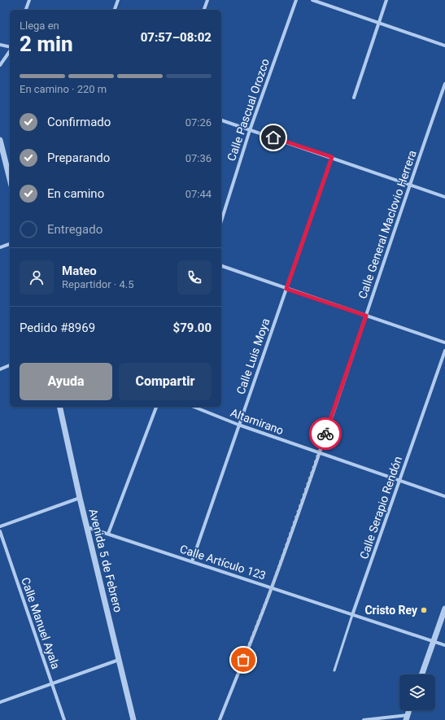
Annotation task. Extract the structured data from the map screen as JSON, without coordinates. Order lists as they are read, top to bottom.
{
  "streets": {
    "street": [
      "Calle Pascual Orozco",
      "Calle General Maclovio Herrera",
      "Calle Luis Moya",
      "Altamirano",
      "Calle Serapio Rendón",
      "Avenida 5 de Febrero",
      "Calle Artículo 123",
      "Calle Manuel Ayala"
    ]
  },
  "crossings": [
    ["Calle General Maclovio Herrera", "Altamirano"],
    ["Calle General Maclovio Herrera", "Calle Artículo 123"],
    ["Calle Luis Moya", "Altamirano"],
    ["Calle Luis Moya", "Calle Artículo 123"],
    ["Altamirano", "Calle Serapio Rendón"],
    ["Calle Serapio Rendón", "Calle Artículo 123"],
    ["Avenida 5 de Febrero", "Calle Artículo 123"]
  ],
  "places": ["Cristo Rey"],
  "page": {
    "heading": ["2 min", "Llega en", "07:57–08:02"],
    "panel": [
      "Mateo",
      "Repartidor · 4.5",
      "Pedido #8969",
      "$79.00"
    ],
    "bar": "En camino · 220 m",
    "list": [
      ["Confirmado", "07:26"],
      ["Preparando", "07:36"],
      ["En camino", "07:44"],
      "Entregado"
    ],
    "buttons": ["Ayuda", "Compartir"]
  }
}
